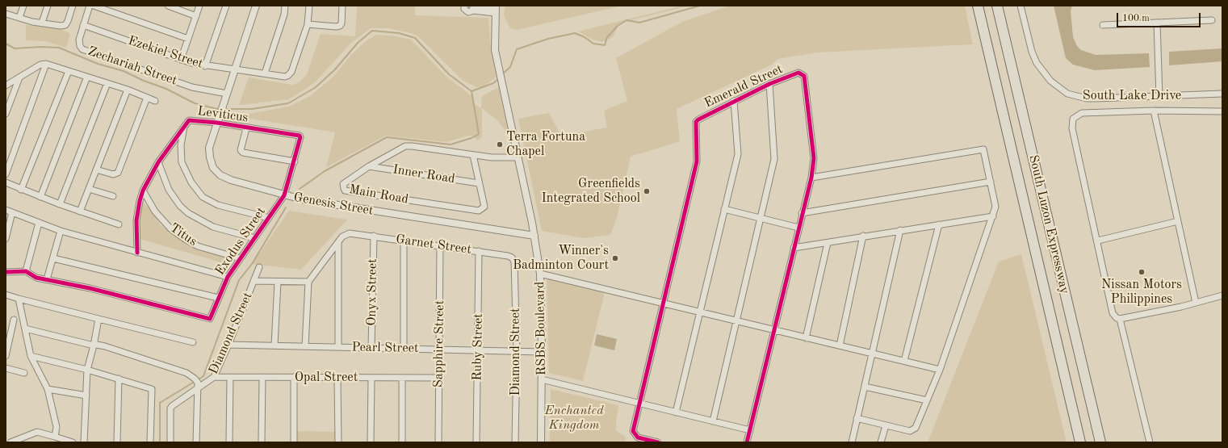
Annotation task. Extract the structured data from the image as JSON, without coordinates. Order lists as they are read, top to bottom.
{
  "streets": {
    "highway": ["South Luzon Expressway"],
    "street": [
      "Ezekiel Street",
      "Zechariah Street",
      "Emerald Street",
      "South Lake Drive",
      "Leviticus",
      "Inner Road",
      "Main Road",
      "Genesis Street",
      "Titus",
      "Exodus Street",
      "Garnet Street",
      "Onyx Street",
      "RSBS Boulevard",
      "Diamond Street",
      "Sapphire Street",
      "Ruby Street",
      "Pearl Street",
      "Opal Street"
    ]
  },
  "crossings": [
    ["Ezekiel Street", "Zechariah Street"],
    ["Ezekiel Street", "Genesis Street"],
    ["Zechariah Street", "Genesis Street"],
    ["Leviticus", "Genesis Street"],
    ["Leviticus", "Titus"],
    ["Leviticus", "Exodus Street"],
    ["Inner Road", "Main Road"],
    ["Main Road", "RSBS Boulevard"],
    ["Genesis Street", "Exodus Street"],
    ["Genesis Street", "RSBS Boulevard"],
    ["Titus", "Exodus Street"],
    ["Garnet Street", "Onyx Street"],
    ["Garnet Street", "Diamond Street"],
    ["Garnet Street", "Sapphire Street"],
    ["Garnet Street", "Ruby Street"],
    ["Onyx Street", "Pearl Street"],
    ["RSBS Boulevard", "Pearl Street"],
    ["Diamond Street", "Pearl Street"],
    ["Diamond Street", "Opal Street"],
    ["Sapphire Street", "Pearl Street"],
    ["Sapphire Street", "Opal Street"],
    ["Ruby Street", "Pearl Street"]
  ],
  "parks": ["Enchanted Kingdom"],
  "places": [
    "Terra Fortuna Chapel",
    "Greenfields Integrated School",
    "Winner's Badminton Court",
    "Nissan Motors Philippines"
  ],
  "scale_bar": "100 m"
}
